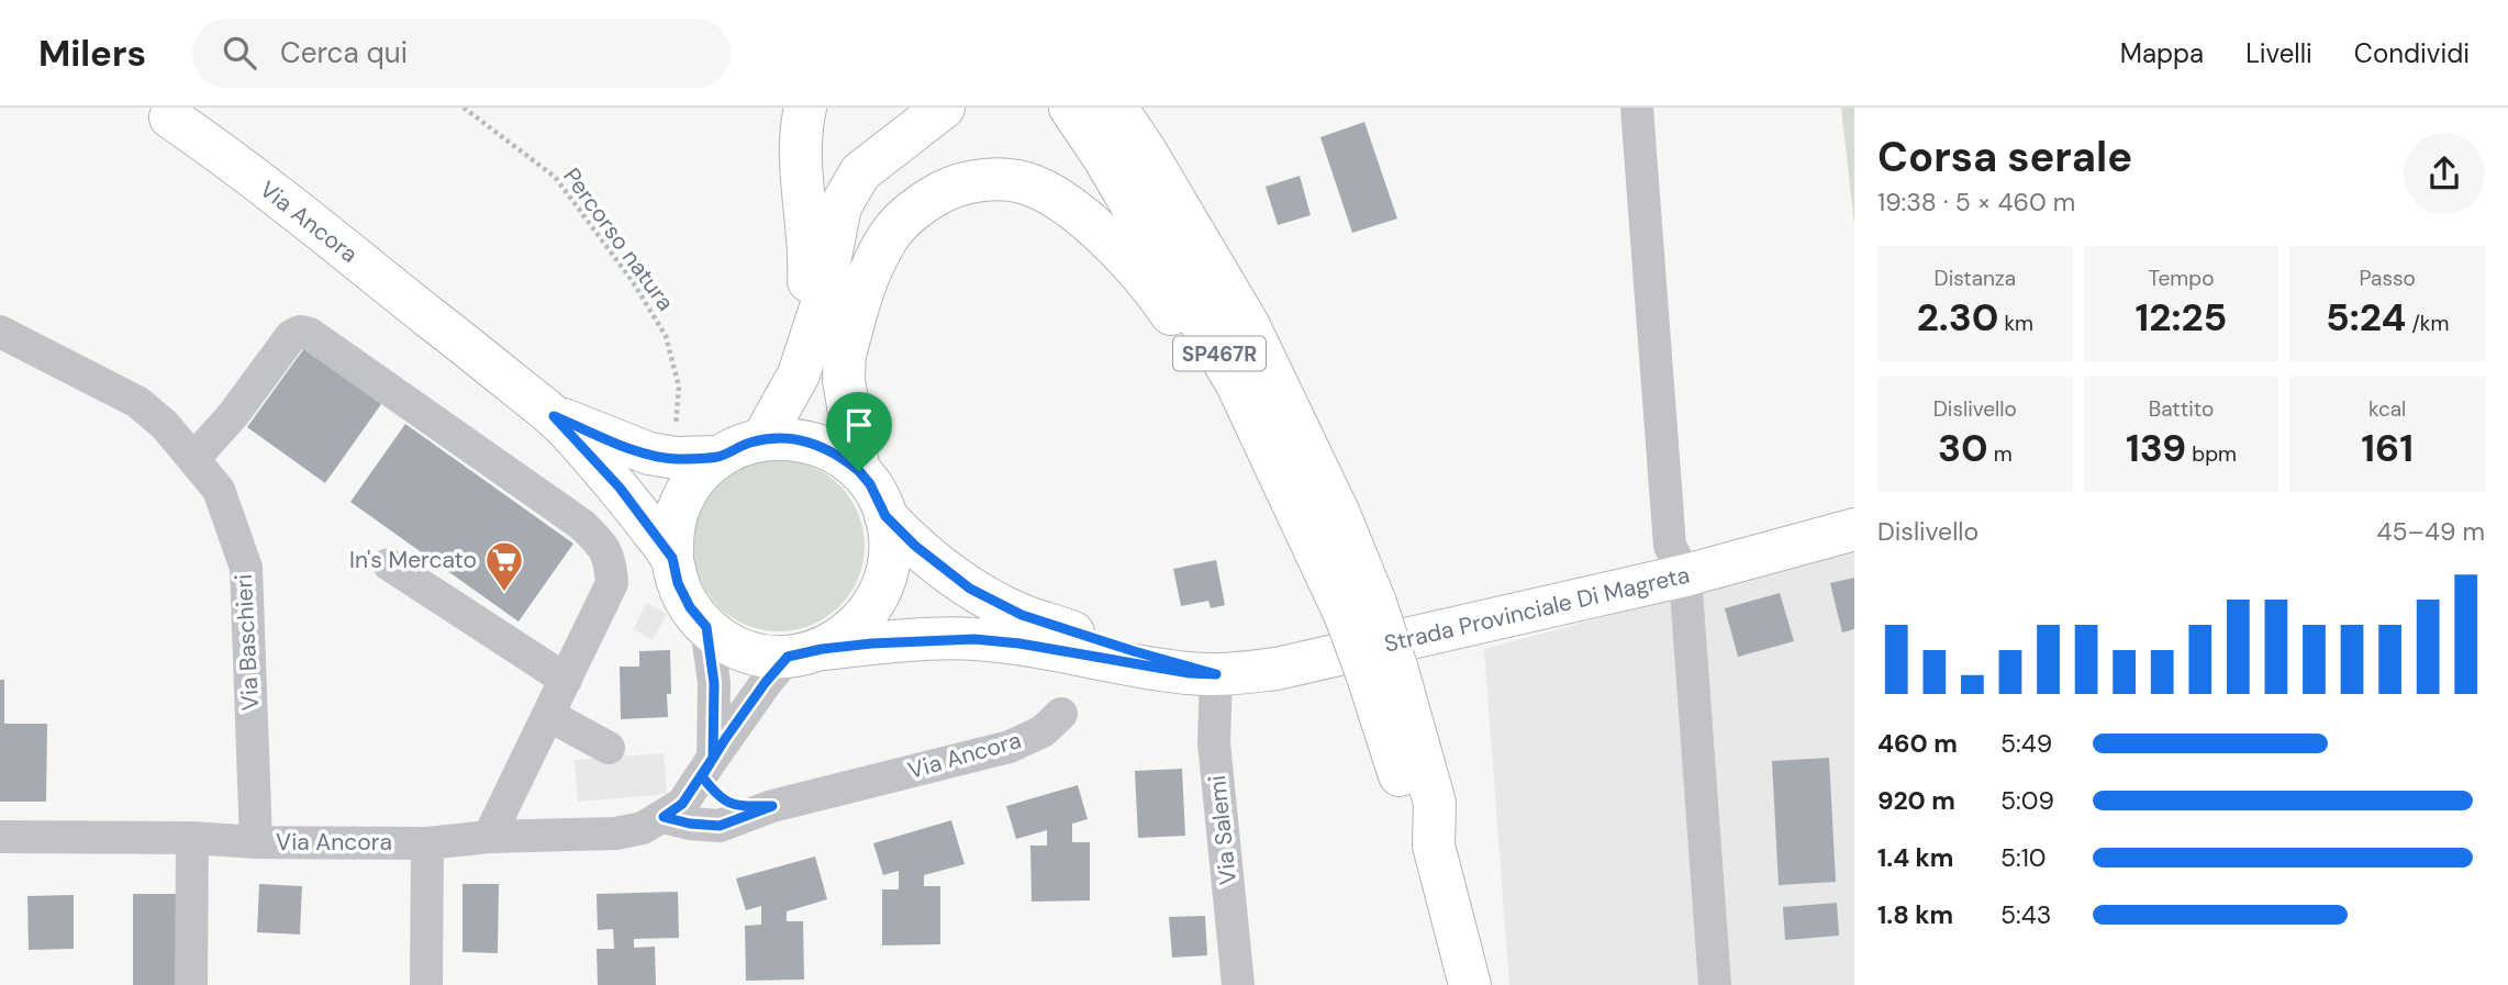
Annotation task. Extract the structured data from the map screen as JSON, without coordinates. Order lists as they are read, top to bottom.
{
  "streets": {
    "main road": ["Via Ancora", "SP467R", "Strada Provinciale Di Magreta"],
    "street": ["Via Baschieri", "Via Salemi"],
    "path": ["Percorso natura"]
  },
  "crossings": [
    ["Via Ancora", "Via Baschieri"],
    ["Strada Provinciale Di Magreta", "Via Salemi"]
  ],
  "places": {
    "supermarket": ["In's Mercato"]
  },
  "page": {
    "header": "Milers",
    "search": "Cerca qui",
    "nav": ["Mappa", "Livelli", "Condividi"],
    "heading": ["Corsa serale", "19:38 · 5 × 460 m"],
    "stats": [
      ["Distanza", "2.30 km"],
      ["Tempo", "12:25"],
      ["Passo", "5:24 /km"],
      ["Dislivello", "30 m"],
      ["Battito", "139 bpm"],
      ["kcal", "161"]
    ],
    "chart": ["Dislivello", "45–49 m"],
    "list": [
      {
        "name": "460 m",
        "note": "5:49"
      },
      {
        "name": "920 m",
        "note": "5:09"
      },
      {
        "name": "1.4 km",
        "note": "5:10"
      },
      {
        "name": "1.8 km",
        "note": "5:43"
      }
    ]
  }
}
